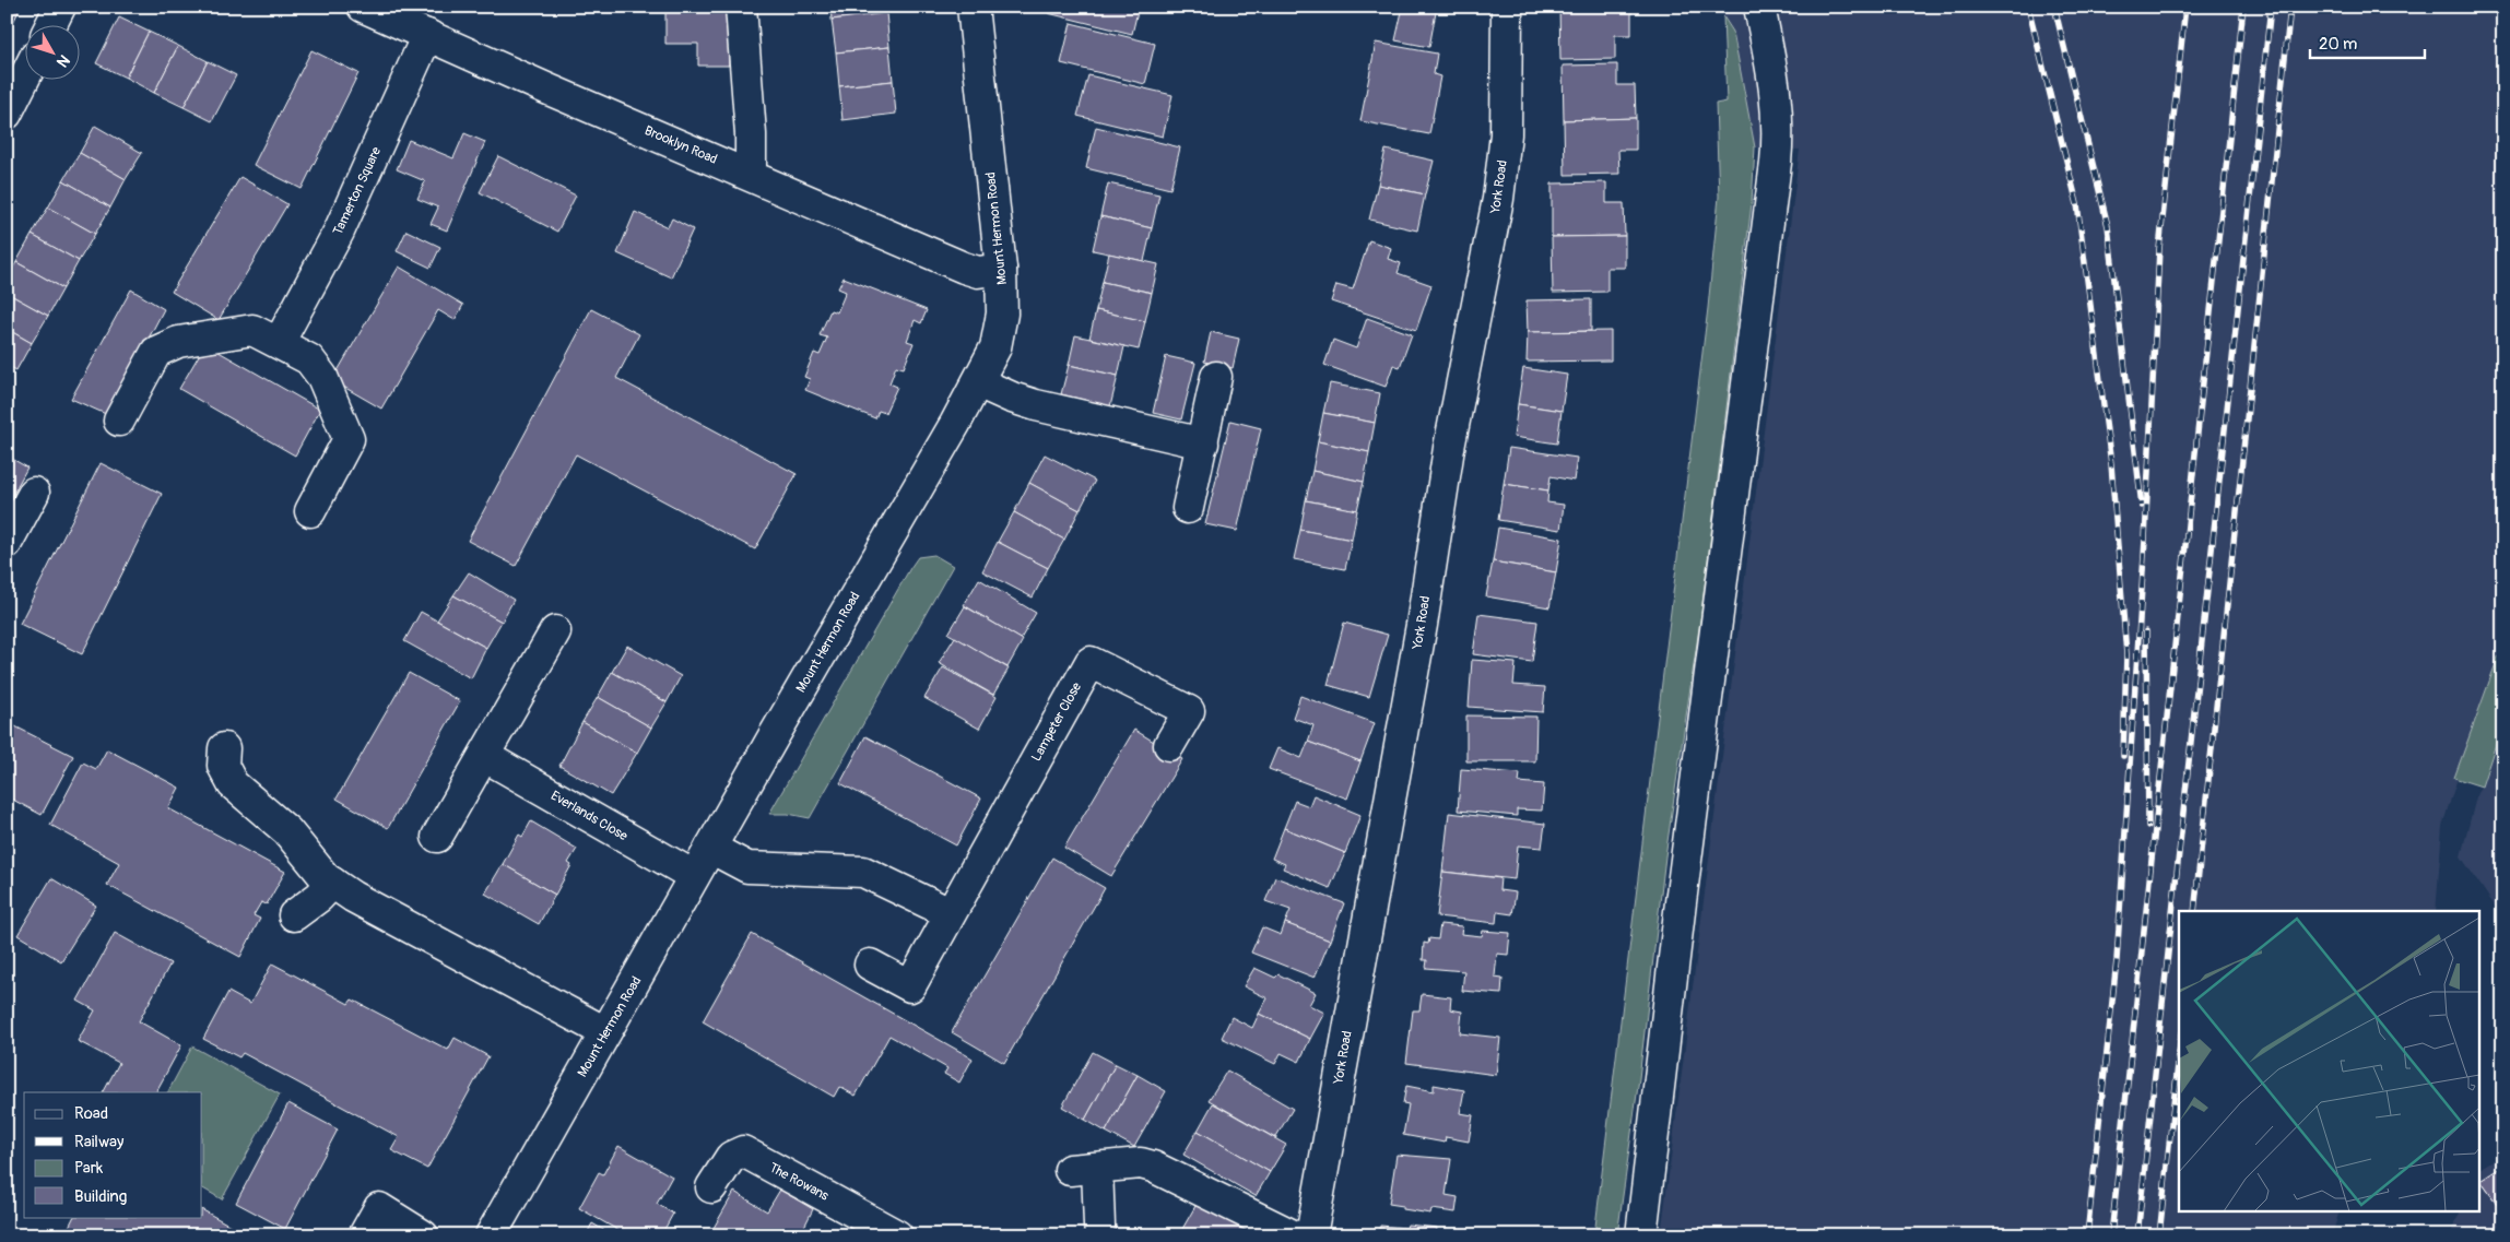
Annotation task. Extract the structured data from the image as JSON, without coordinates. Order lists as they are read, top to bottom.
{
  "streets": {
    "street": [
      "Brooklyn Road",
      "York Road",
      "Tamerton Square",
      "Mount Hermon Road",
      "Lampeter Close",
      "Everlands Close",
      "The Rowans"
    ]
  },
  "crossings": [
    ["Brooklyn Road", "Tamerton Square"],
    ["Brooklyn Road", "Mount Hermon Road"],
    ["Mount Hermon Road", "Everlands Close"]
  ],
  "legend": [
    "Road",
    "Railway",
    "Park",
    "Building"
  ],
  "scale_bar": "20 m",
  "north": "bottom right"
}
